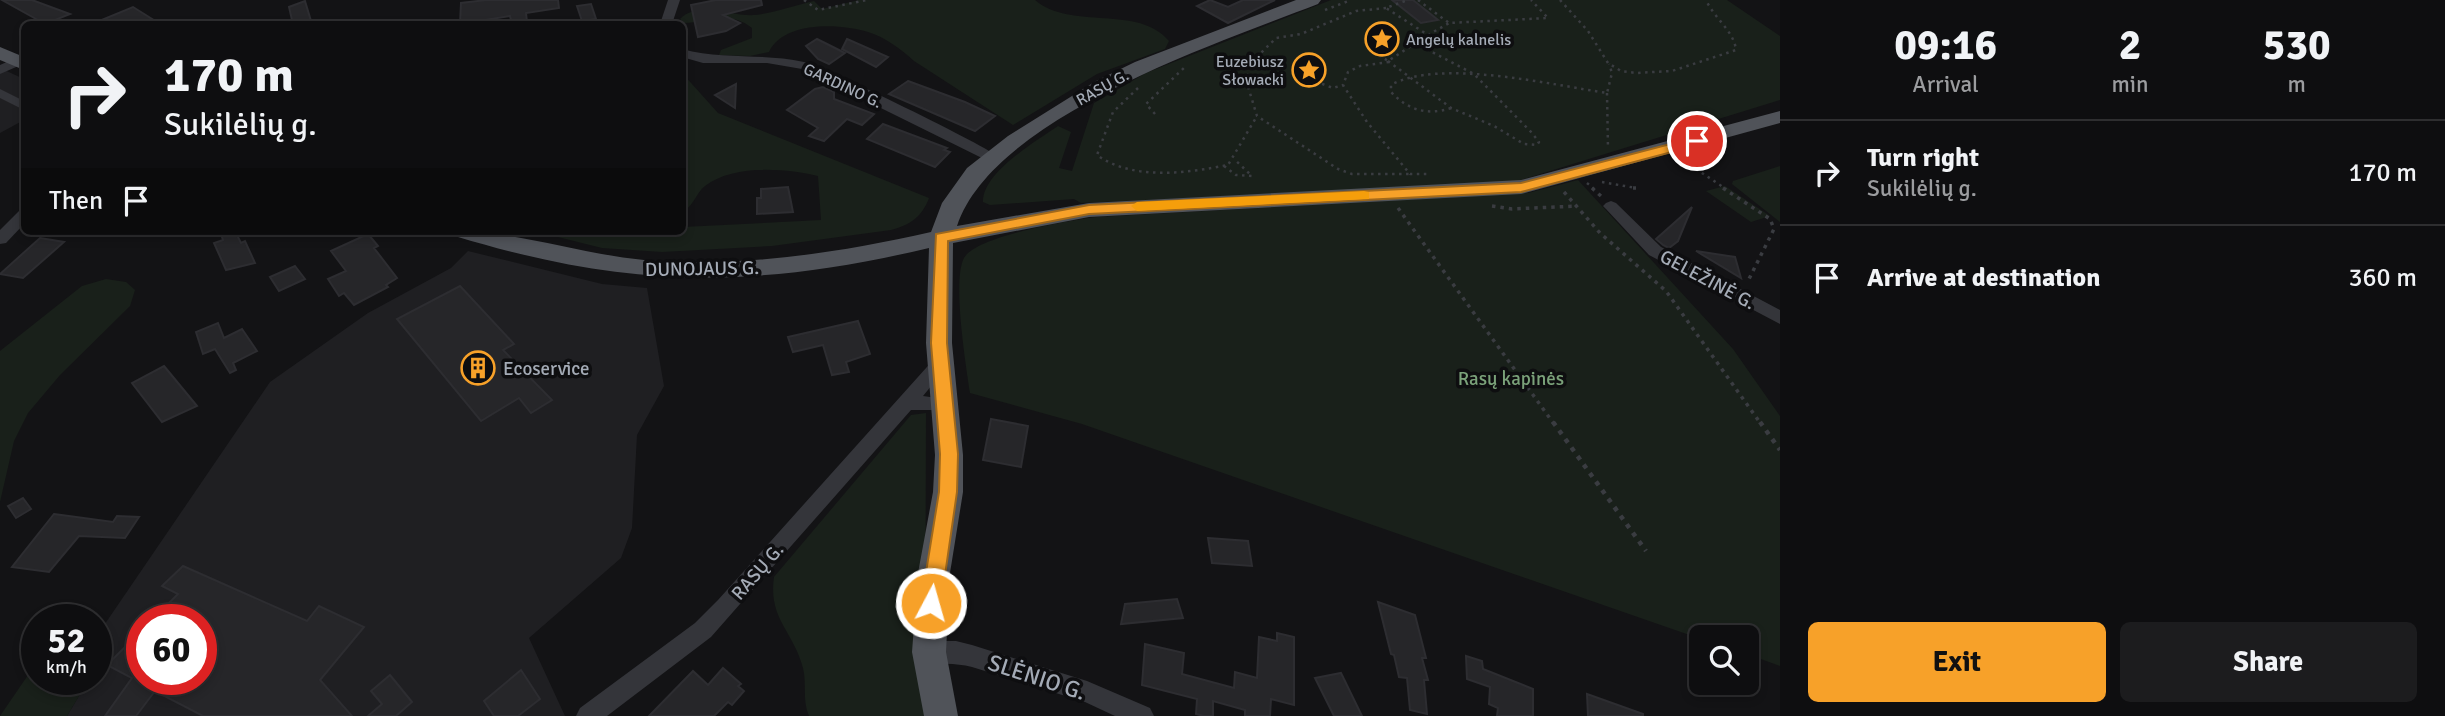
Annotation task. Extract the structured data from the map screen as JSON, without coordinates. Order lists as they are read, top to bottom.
{
  "streets": {
    "main road": ["RASŲ G.", "DUNOJAUS G."],
    "street": ["GARDINO G.", "GELEŽINĖ G.", "SLĖNIO G."]
  },
  "crossings": [
    ["GARDINO G.", "RASŲ G."],
    ["RASŲ G.", "DUNOJAUS G."],
    ["RASŲ G.", "SLĖNIO G."]
  ],
  "parks": ["Rasų kapinės"],
  "places": {
    "place": ["Angelų kalnelis", "Euzebiusz Słowacki"],
    "building": ["Ecoservice"]
  },
  "page": {
    "eta": [
      "09:16",
      "Arrival",
      "2",
      "min",
      "530",
      "m"
    ],
    "turn": ["170 m", "Sukilėlių g."],
    "list": [
      {
        "name": "Turn right",
        "note": "Sukilėlių g.",
        "value": "170 m"
      },
      {
        "name": "Arrive at destination",
        "value": "360 m"
      }
    ],
    "then": "Then",
    "speed": "52 km/h",
    "limit": "60",
    "buttons": ["Exit", "Share"]
  }
}
